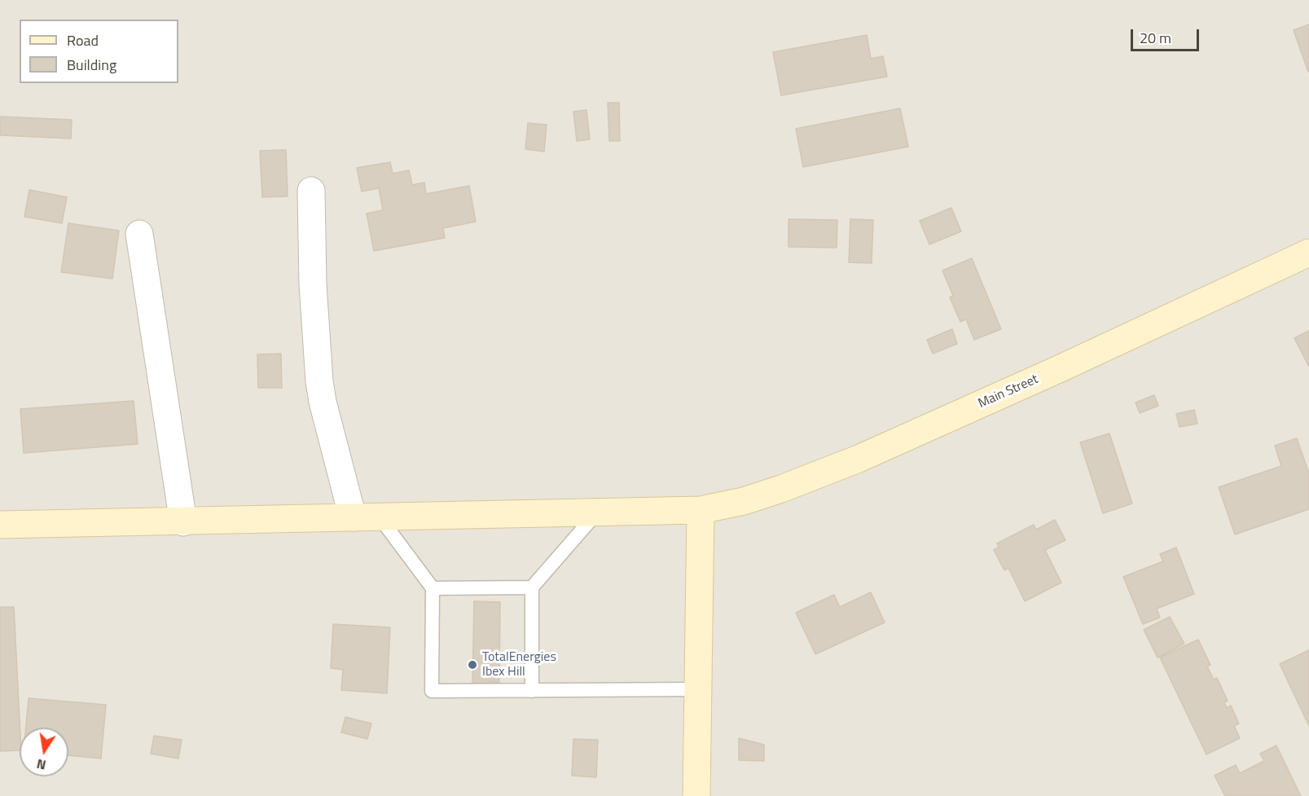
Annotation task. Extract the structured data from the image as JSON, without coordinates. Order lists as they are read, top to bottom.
{
  "streets": {
    "main road": ["Main Street"]
  },
  "places": ["TotalEnergies Ibex Hill"],
  "legend": ["Road", "Building"],
  "scale_bar": "20 m",
  "north": "bottom"
}
